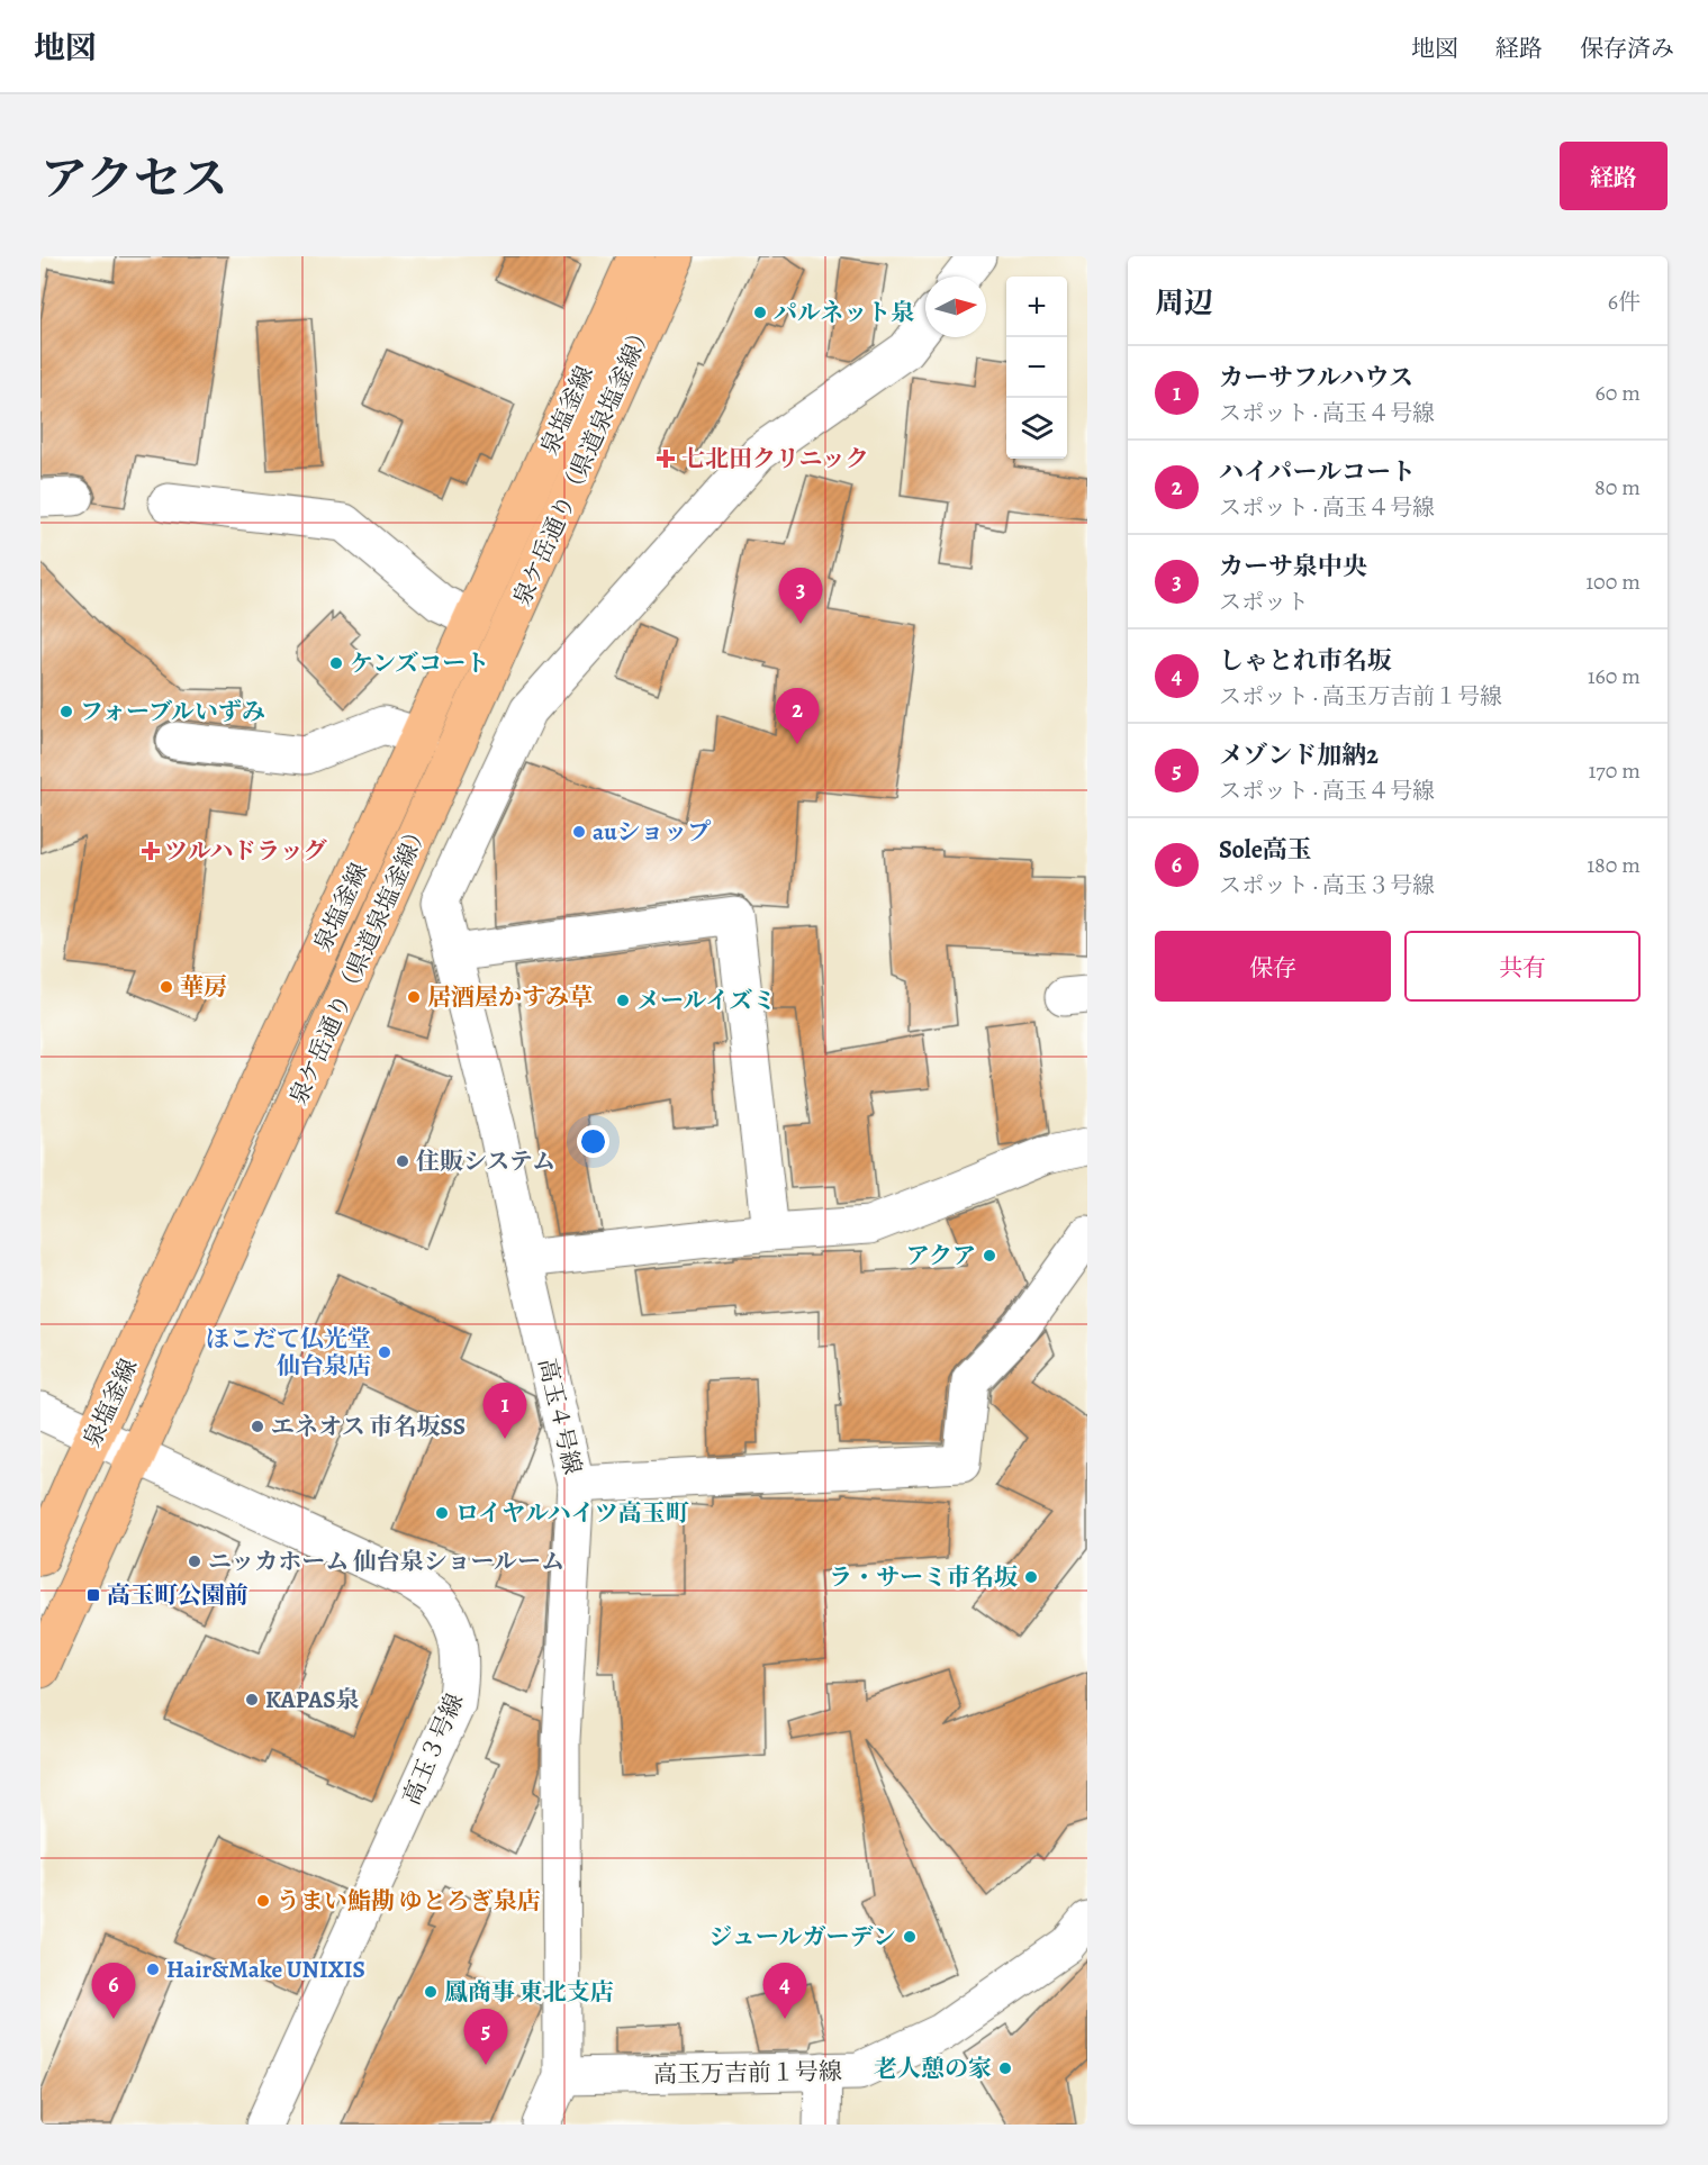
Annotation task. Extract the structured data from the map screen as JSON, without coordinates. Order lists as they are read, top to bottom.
{
  "streets": {
    "main road": ["泉塩釜線", "泉ケ岳通り（県道泉塩釜線）"],
    "street": ["高玉４号線", "高玉３号線", "高玉万吉前１号線"]
  },
  "crossings": [
    ["泉塩釜線", "高玉３号線"],
    ["泉ケ岳通り（県道泉塩釜線）", "高玉３号線"],
    ["高玉４号線", "高玉万吉前１号線"]
  ],
  "places": {
    "other": [
      "パルネット泉",
      "ケンズコート",
      "フォーブルいずみ",
      "auショップ",
      "華房",
      "居酒屋かすみ草",
      "メールイズミ",
      "住販システム",
      "アクア",
      "ほこだて仏光堂 仙台泉店",
      "エネオス 市名坂SS",
      "ロイヤルハイツ高玉町",
      "ニッカホーム 仙台泉ショールーム",
      "ラ・サーミ市名坂",
      "KAPAS泉",
      "うまい鮨勘 ゆとろぎ泉店",
      "ジュールガーデン",
      "Hair&Make UNIXIS",
      "鳳商事 東北支店",
      "老人憩の家"
    ],
    "health": ["七北田クリニック", "ツルハドラッグ"],
    "transit": ["高玉町公園前"]
  },
  "north": "right",
  "page": {
    "header": "地図",
    "nav": ["地図", "経路", "保存済み"],
    "title": "アクセス",
    "buttons": [
      "経路",
      ["保存", "共有"]
    ],
    "heading": ["周辺", "6件"],
    "map_buttons": ["+", "−"],
    "list": [
      {
        "mark": "1",
        "name": "カーサフルハウス",
        "note": "スポット · 高玉４号線",
        "value": "60 m"
      },
      {
        "mark": "2",
        "name": "ハイパールコート",
        "note": "スポット · 高玉４号線",
        "value": "80 m"
      },
      {
        "mark": "3",
        "name": "カーサ泉中央",
        "note": "スポット",
        "value": "100 m"
      },
      {
        "mark": "4",
        "name": "しゃとれ市名坂",
        "note": "スポット · 高玉万吉前１号線",
        "value": "160 m"
      },
      {
        "mark": "5",
        "name": "メゾンド加納2",
        "note": "スポット · 高玉４号線",
        "value": "170 m"
      },
      {
        "mark": "6",
        "name": "Sole高玉",
        "note": "スポット · 高玉３号線",
        "value": "180 m"
      }
    ],
    "pins": [
      "3",
      "2",
      "1",
      "4",
      "6",
      "5"
    ]
  }
}
